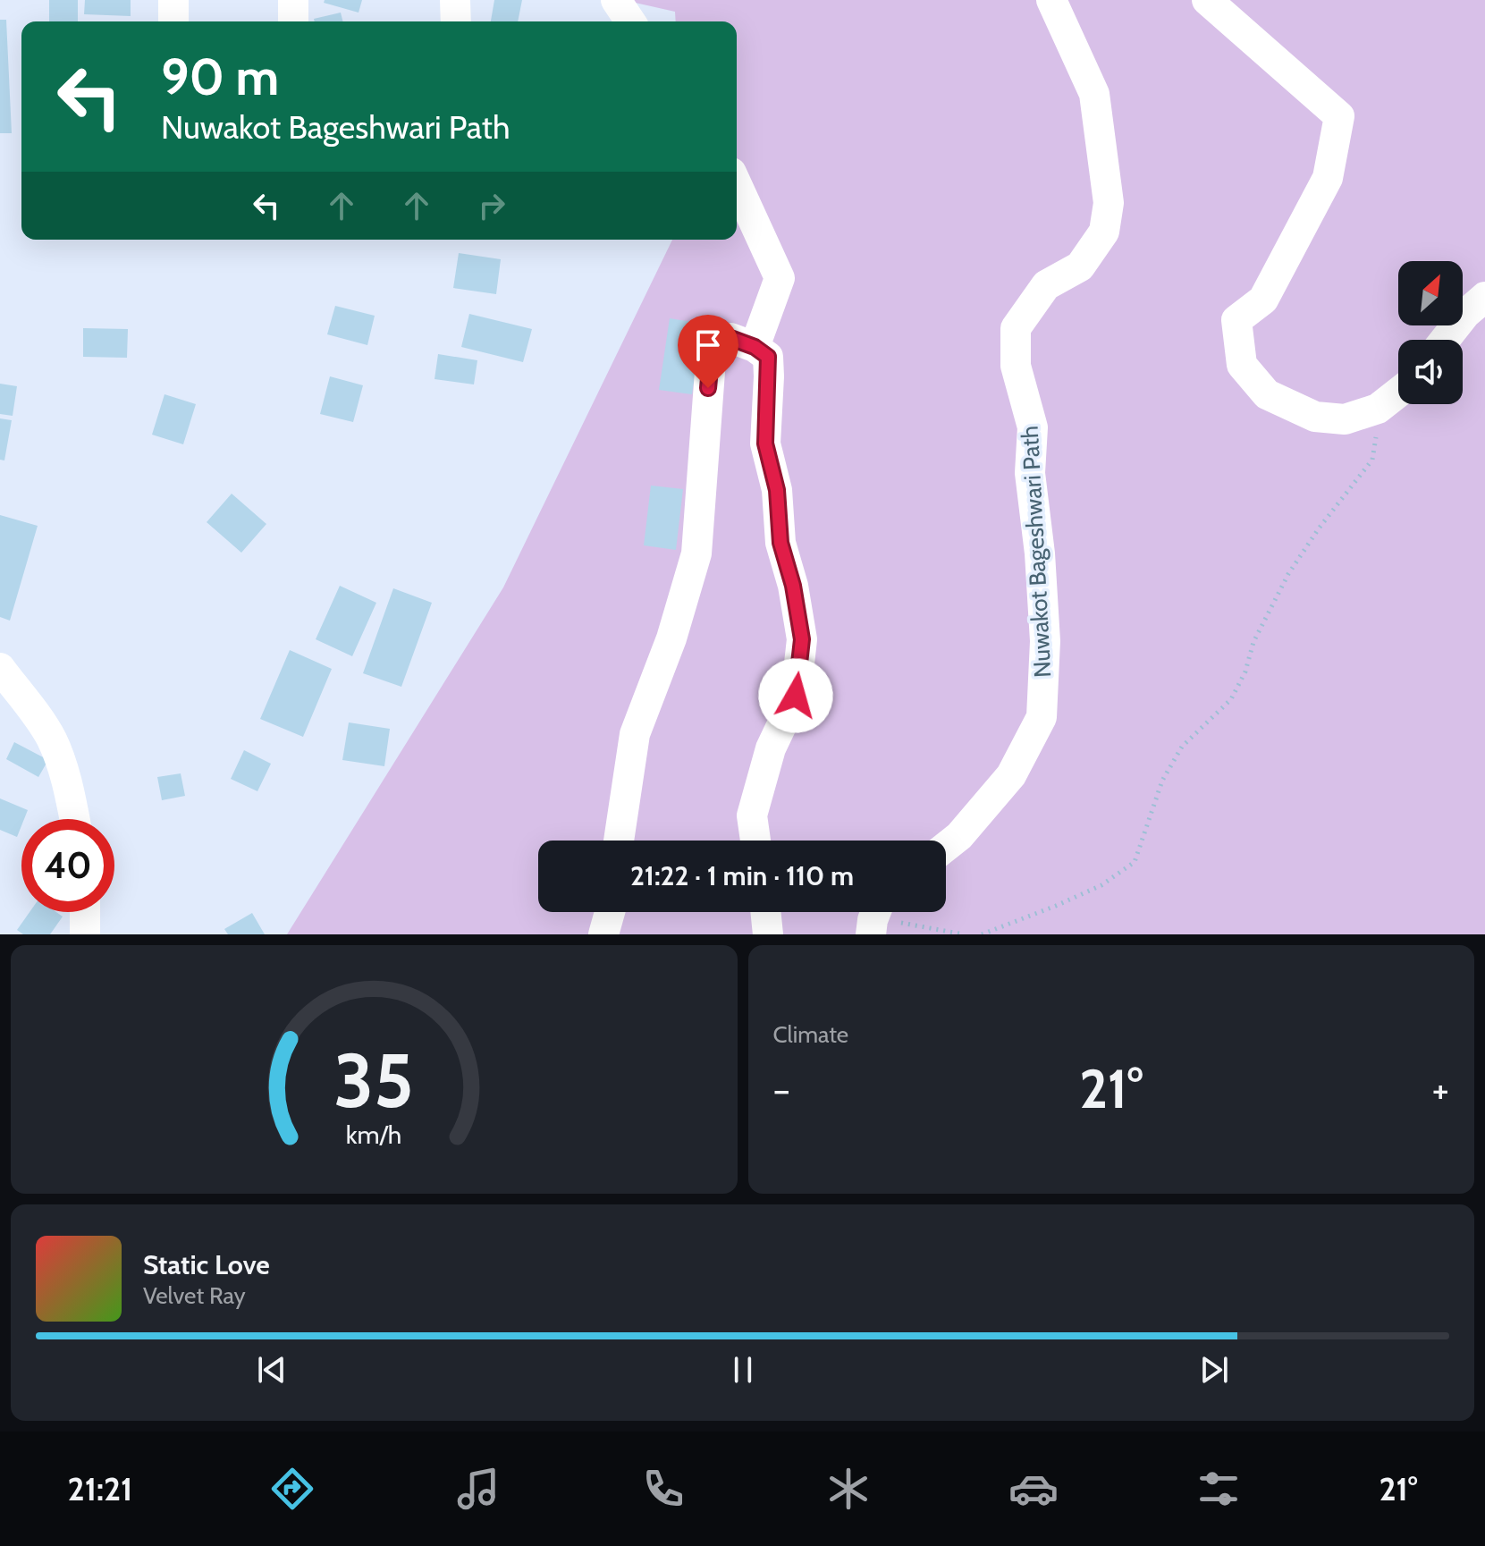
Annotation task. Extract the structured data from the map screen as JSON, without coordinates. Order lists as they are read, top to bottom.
{
  "streets": {
    "street": ["Nuwakot Bageshwari Path"]
  },
  "north": "top right",
  "page": {
    "turn": ["90 m", "Nuwakot Bageshwari Path"],
    "limit": "40",
    "trip": "21:22 · 1 min · 110 m",
    "tile": "Climate",
    "heat": ["−", "21°", "+"],
    "song": ["Static Love", "Velvet Ray"],
    "tabs": ["21:21", "21°"],
    "gauge": ["35", "km/h"]
  }
}
